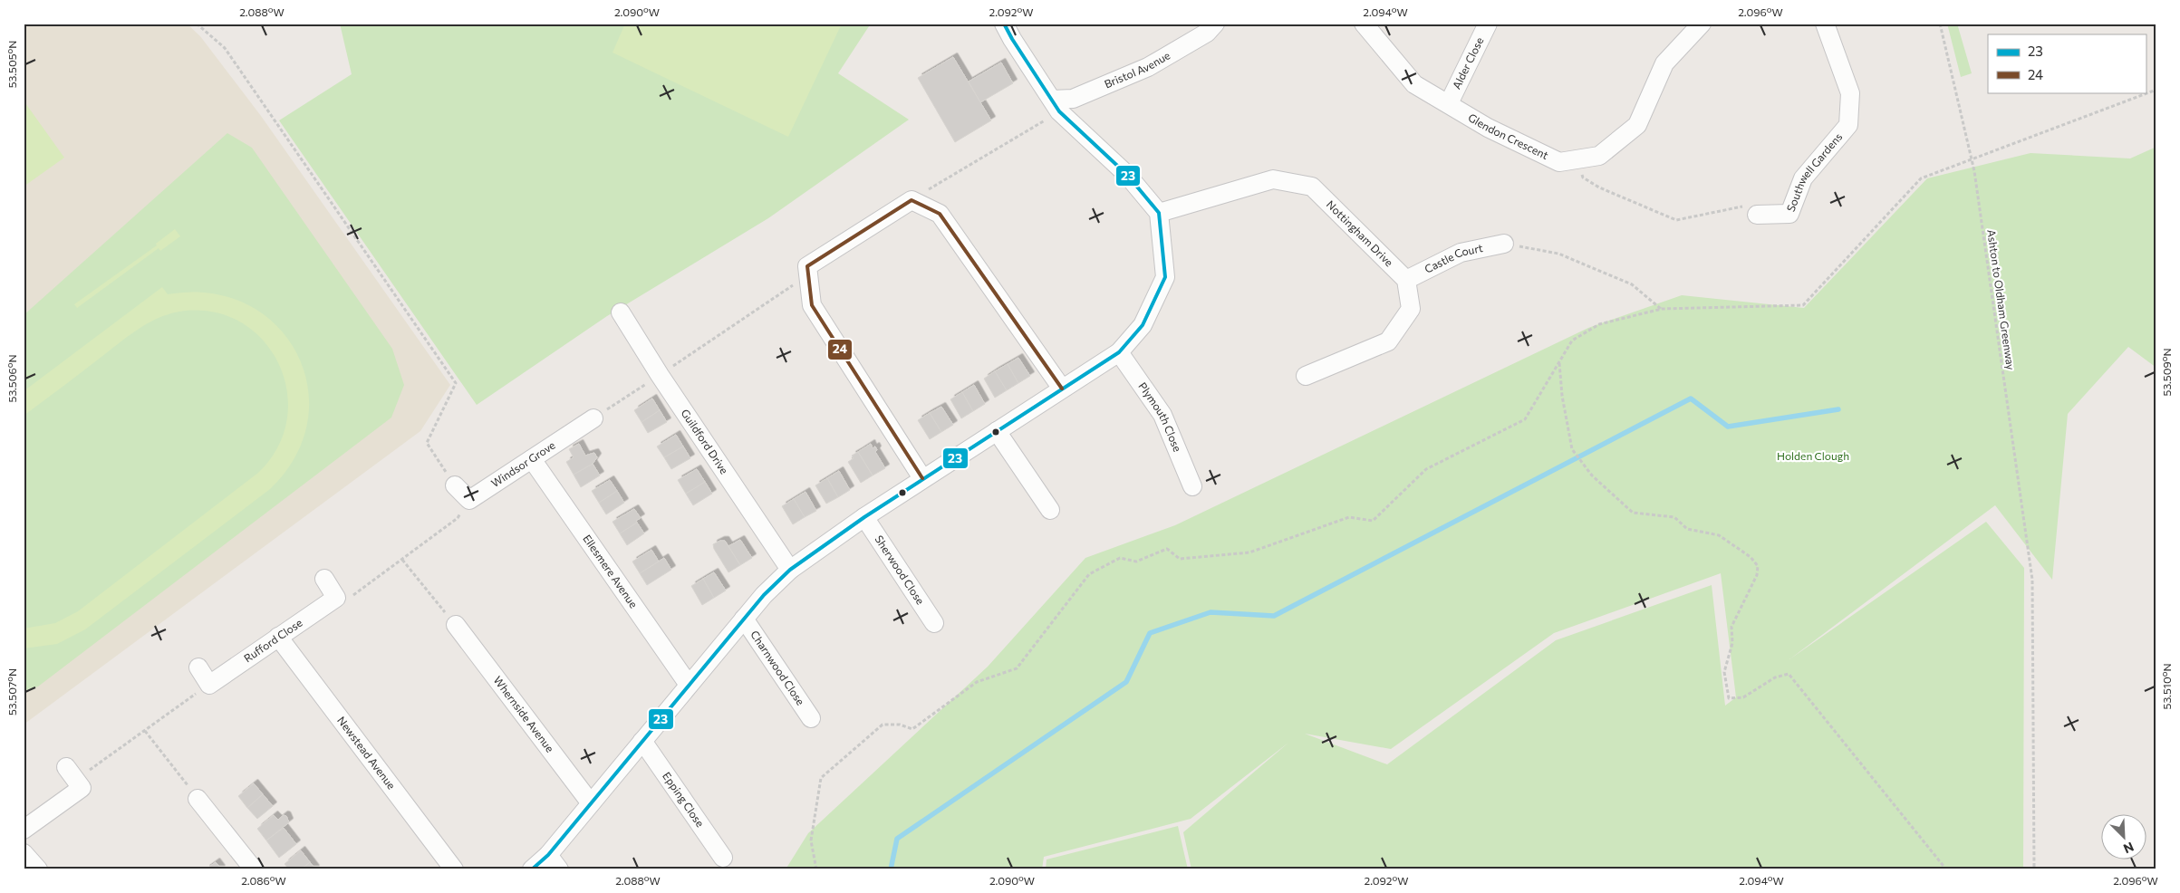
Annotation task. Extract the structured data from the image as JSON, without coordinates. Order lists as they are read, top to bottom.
{
  "streets": {
    "street": [
      "Alder Close",
      "Bristol Avenue",
      "Glendon Crescent",
      "Southwell Gardens",
      "Nottingham Drive",
      "Castle Court",
      "Plymouth Close",
      "Guildford Drive",
      "Windsor Grove",
      "Sherwood Close",
      "Ellesmere Avenue",
      "Rufford Close",
      "Charnwood Close",
      "Whernside Avenue",
      "Newstead Avenue",
      "Epping Close"
    ],
    "path": ["Ashton to Oldham Greenway"]
  },
  "crossings": [
    ["Alder Close", "Glendon Crescent"],
    ["Nottingham Drive", "Castle Court"],
    ["Windsor Grove", "Ellesmere Avenue"],
    ["Rufford Close", "Newstead Avenue"]
  ],
  "parks": ["Holden Clough"],
  "lines": ["transit line 23", "transit line 24"],
  "legend": ["23", "24"],
  "north": "bottom right",
  "coordinates": [
    "2.088°W",
    "2.090°W",
    "2.092°W",
    "2.094°W",
    "2.096°W",
    "53.505°N",
    "53.509°N",
    "53.506°N",
    "53.510°N",
    "53.507°N",
    "2.086°W"
  ]
}
